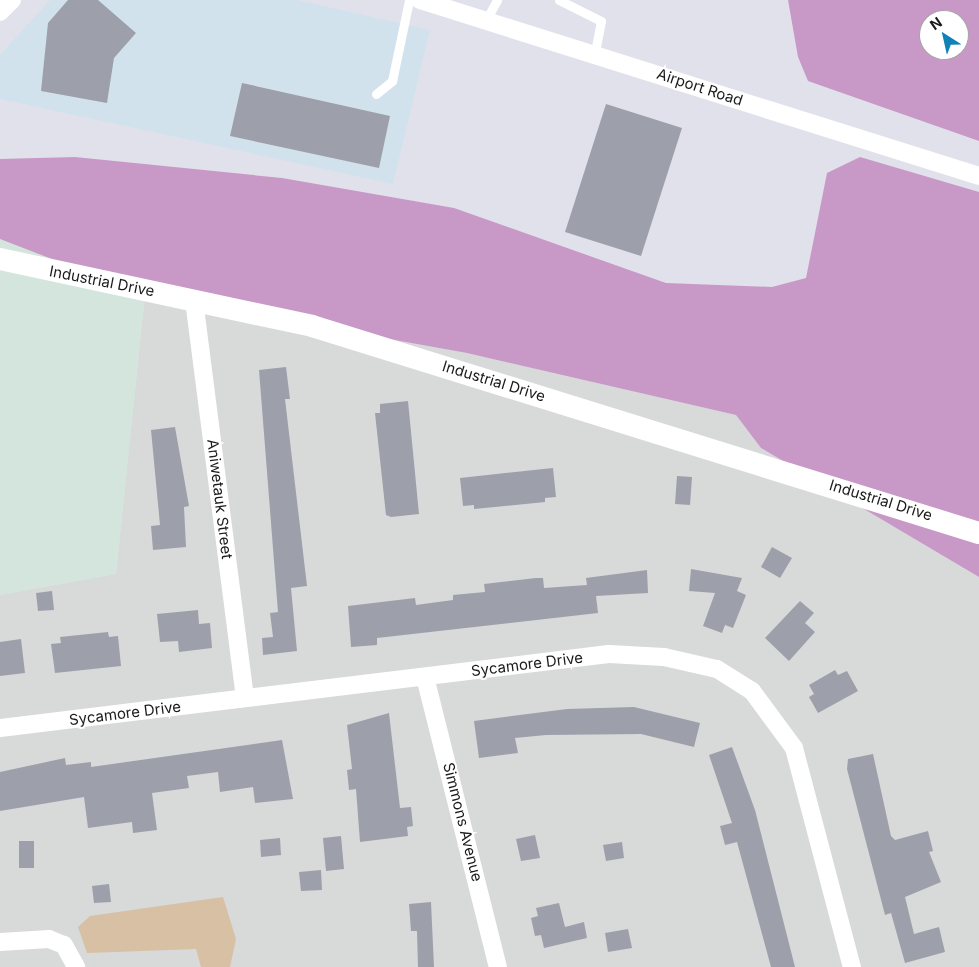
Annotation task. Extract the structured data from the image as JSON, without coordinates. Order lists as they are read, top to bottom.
{
  "streets": {
    "street": [
      "Airport Road",
      "Industrial Drive",
      "Aniwetauk Street",
      "Sycamore Drive",
      "Simmons Avenue"
    ]
  },
  "crossings": [
    ["Industrial Drive", "Aniwetauk Street"],
    ["Aniwetauk Street", "Sycamore Drive"],
    ["Sycamore Drive", "Simmons Avenue"]
  ],
  "north": "top left"
}
